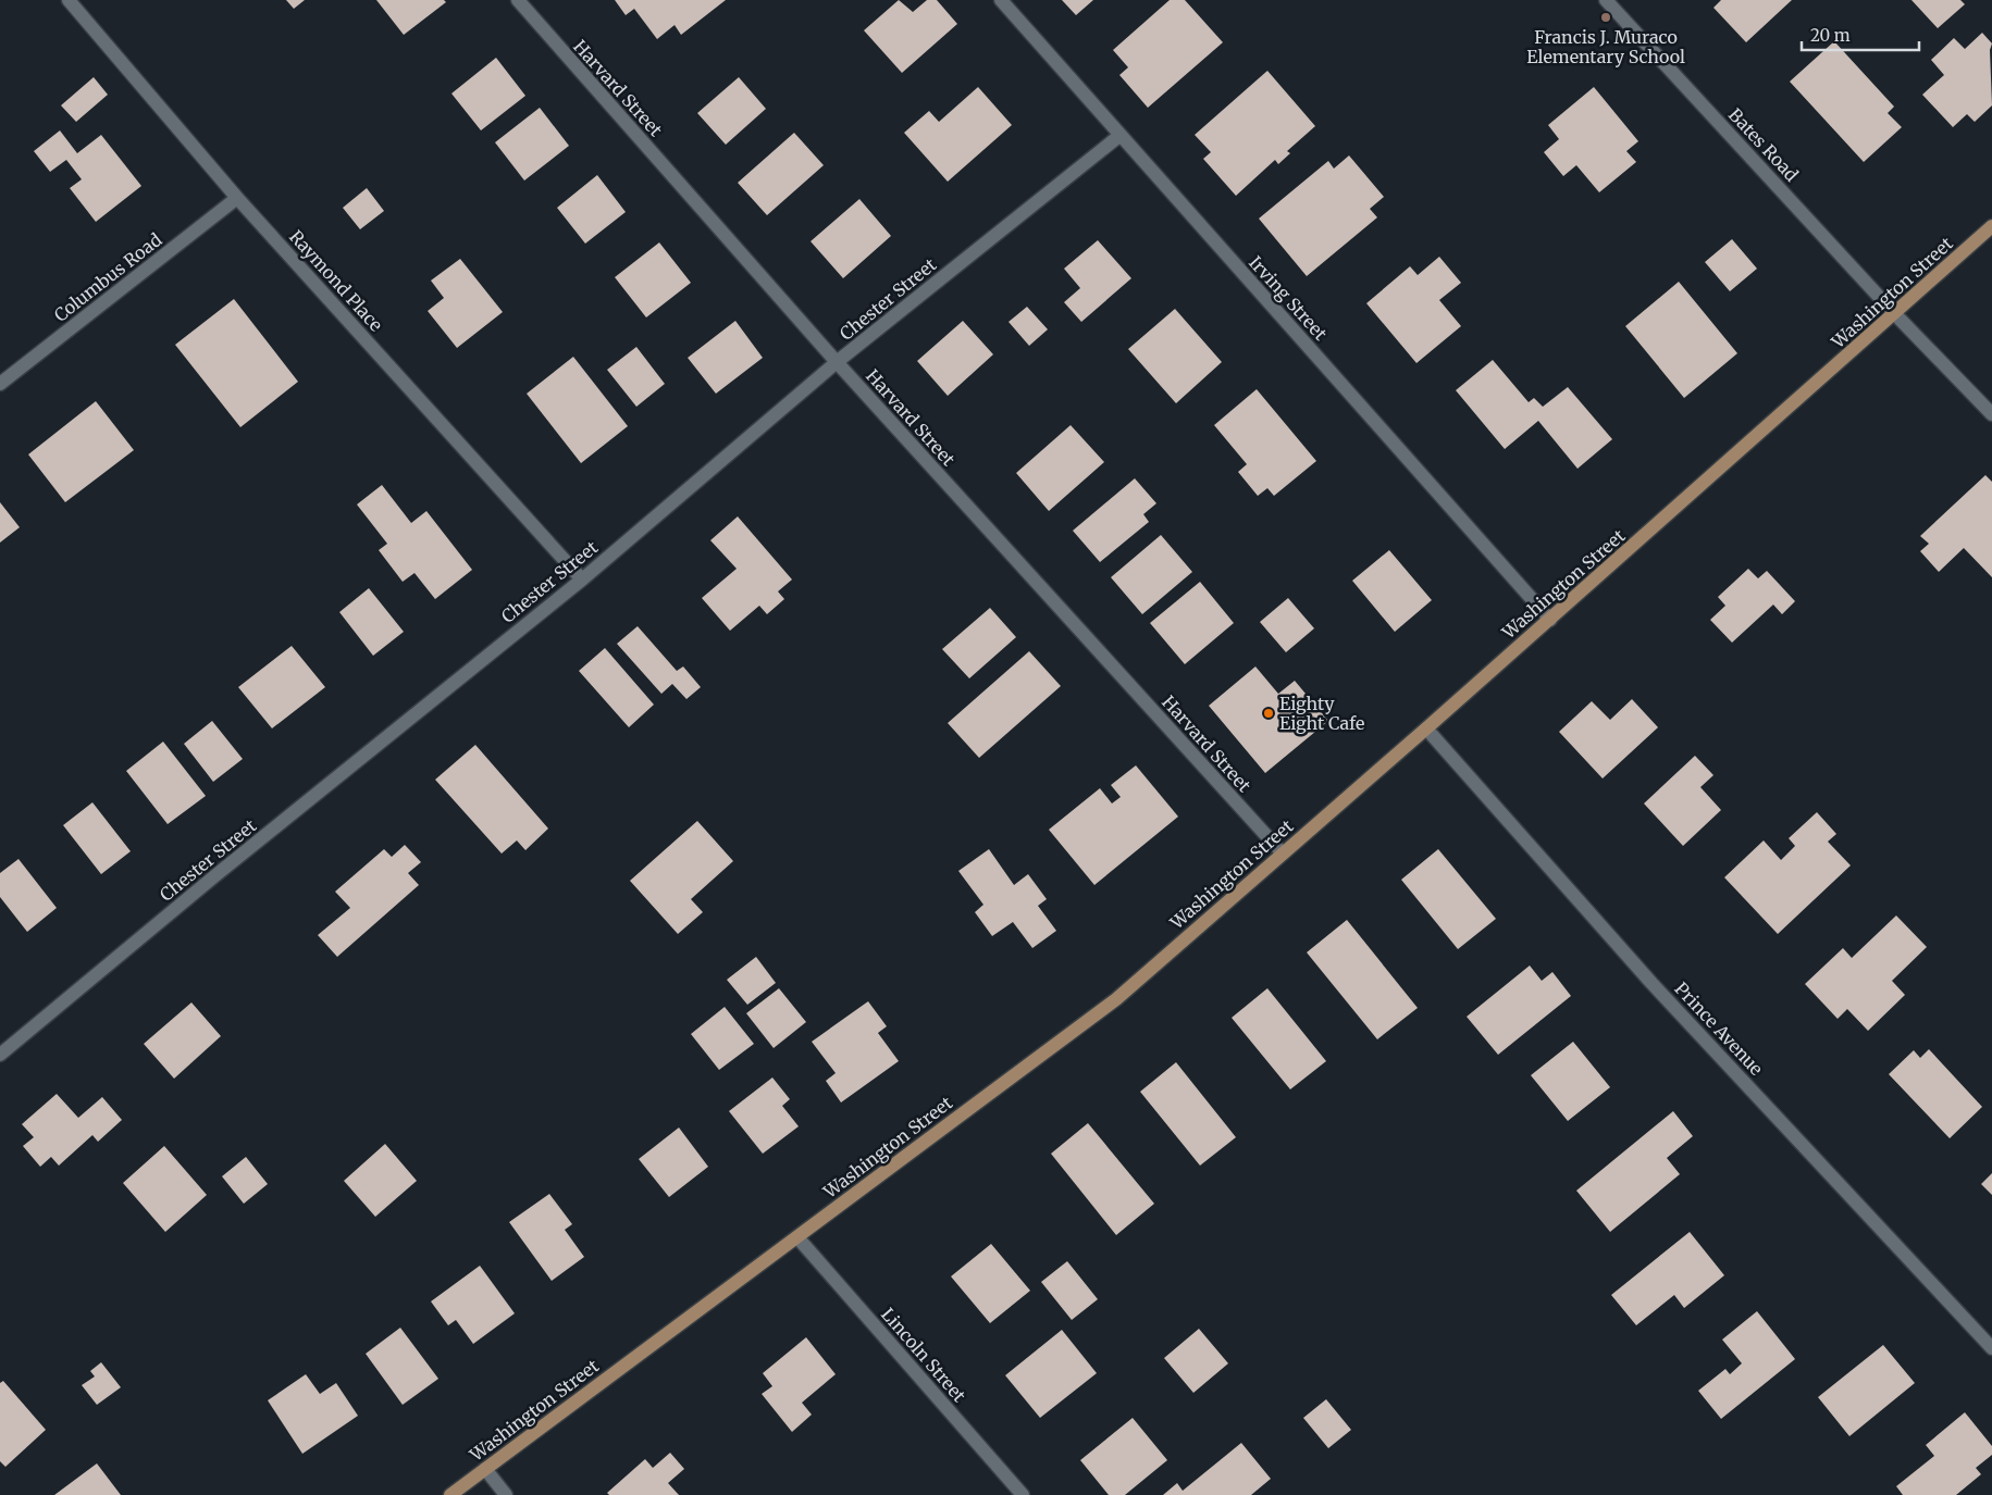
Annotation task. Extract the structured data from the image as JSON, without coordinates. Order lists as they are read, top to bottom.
{
  "streets": {
    "main road": ["Washington Street"],
    "street": [
      "Harvard Street",
      "Bates Road",
      "Columbus Road",
      "Raymond Place",
      "Irving Street",
      "Chester Street",
      "Prince Avenue",
      "Lincoln Street"
    ]
  },
  "crossings": [
    ["Harvard Street", "Washington Street"],
    ["Harvard Street", "Chester Street"],
    ["Bates Road", "Washington Street"],
    ["Columbus Road", "Raymond Place"],
    ["Raymond Place", "Chester Street"],
    ["Washington Street", "Irving Street"],
    ["Washington Street", "Prince Avenue"],
    ["Washington Street", "Lincoln Street"],
    ["Irving Street", "Chester Street"]
  ],
  "places": ["Francis J. Muraco Elementary School", "Eighty Eight Cafe"],
  "scale_bar": "20 m"
}
